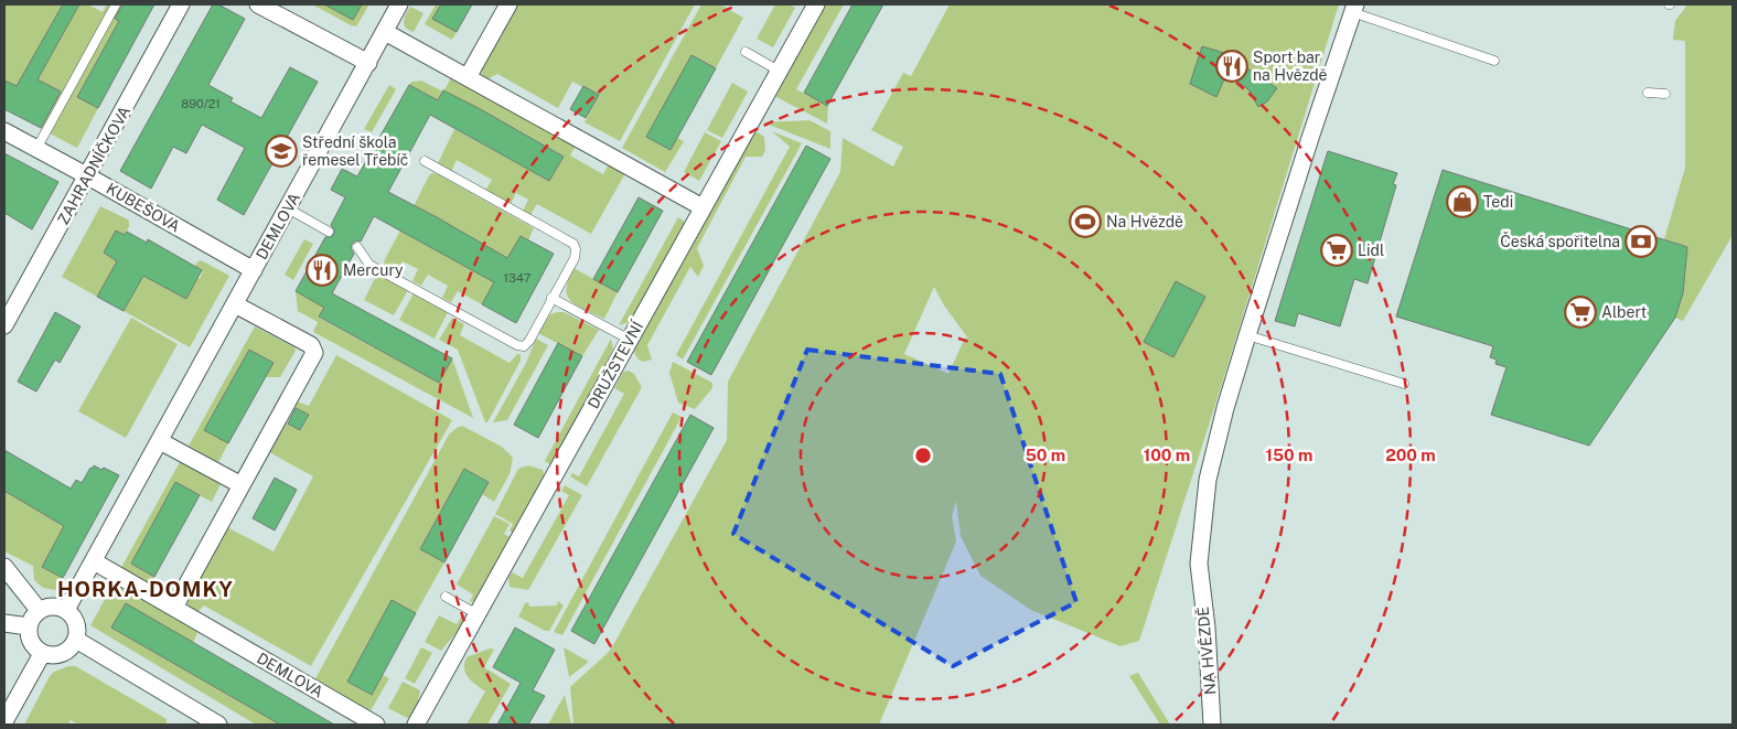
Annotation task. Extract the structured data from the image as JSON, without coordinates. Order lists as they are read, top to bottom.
{
  "streets": {
    "street": [
      "ZAHRADNÍČKOVA",
      "KUBEŠOVA",
      "DEMLOVA",
      "DRUŽSTEVNÍ",
      "NA HVĚZDĚ"
    ]
  },
  "crossings": [
    ["ZAHRADNÍČKOVA", "KUBEŠOVA"],
    ["KUBEŠOVA", "DEMLOVA"]
  ],
  "districts": ["HORKA-DOMKY"],
  "places": {
    "restaurant": ["Sport bar na Hvězdě", "Mercury"],
    "school or university": ["Střední škola řemesel Třebíč"],
    "shop": ["Tedi"],
    "sports": ["Na Hvězdě"],
    "bank": ["Česká spořitelna"],
    "supermarket": ["Lidl", "Albert"]
  },
  "house_numbers": ["890/21", "1347"],
  "rings": [
    "50 m",
    "100 m",
    "150 m",
    "200 m"
  ]
}
